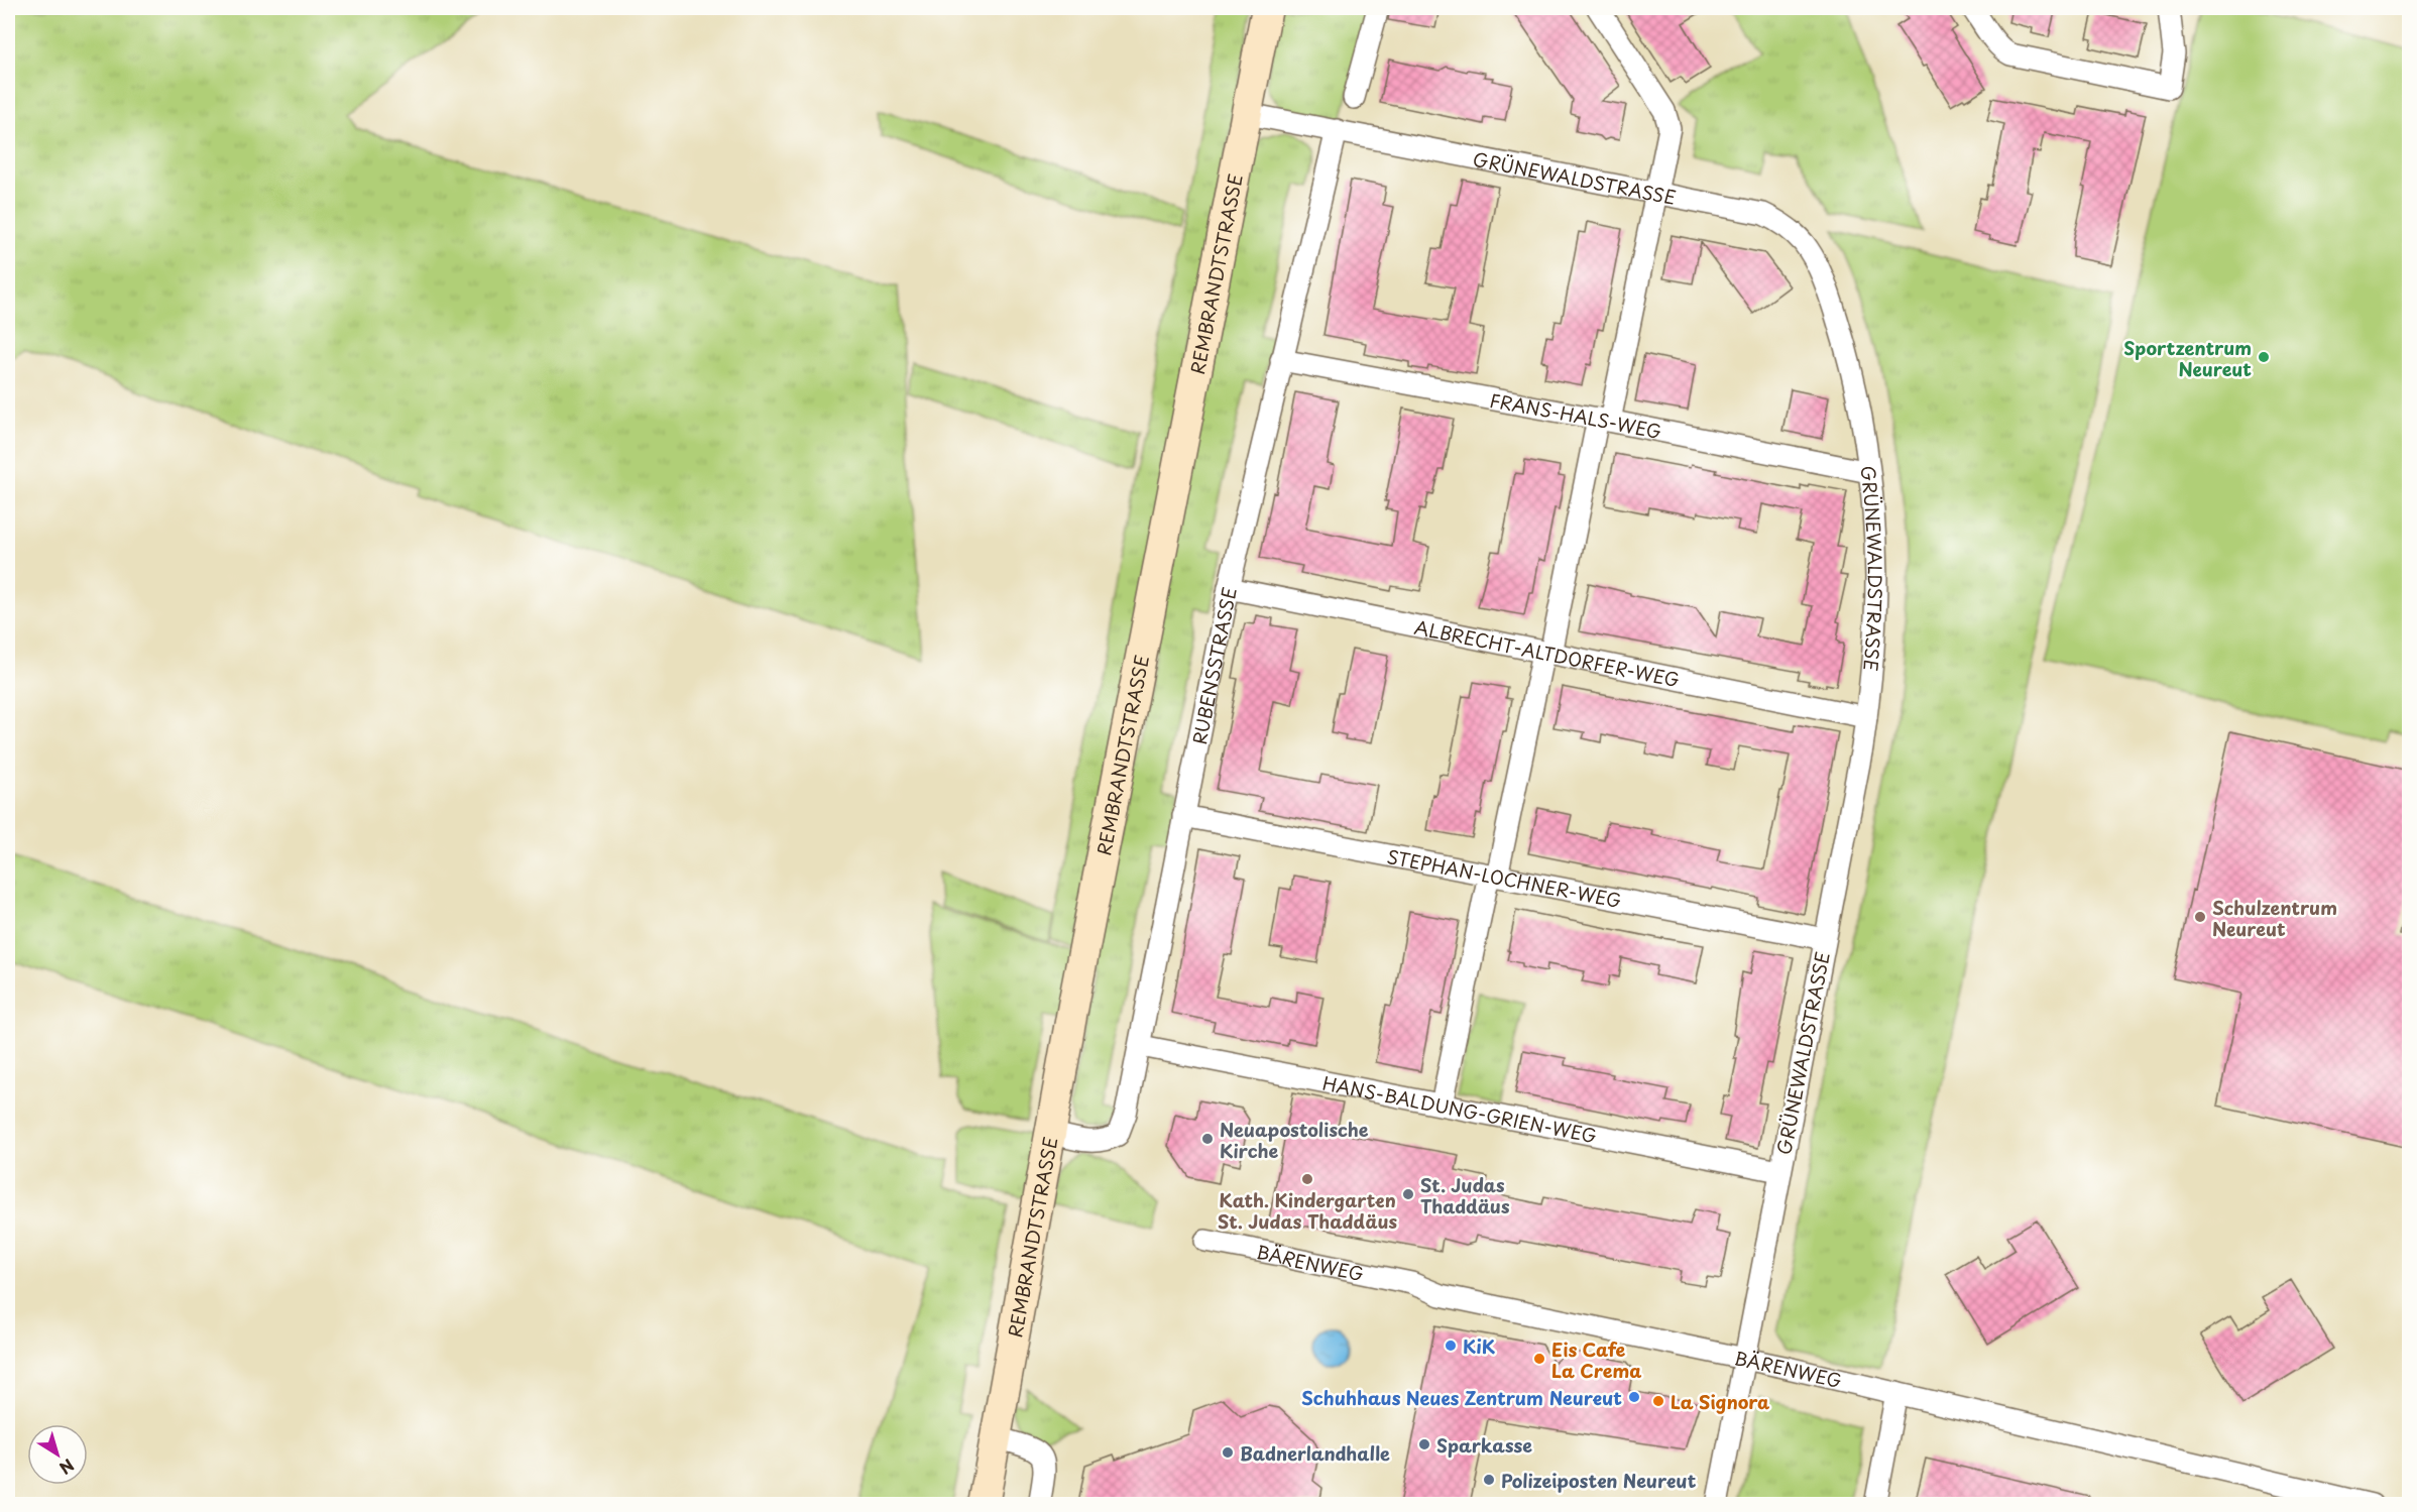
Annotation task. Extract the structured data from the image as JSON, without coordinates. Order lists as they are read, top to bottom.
{
  "streets": {
    "street": [
      "GRÜNEWALDSTRASSE",
      "REMBRANDTSTRASSE",
      "FRANS-HALS-WEG",
      "ALBRECHT-ALTDORFER-WEG",
      "RUBENSSTRASSE",
      "STEPHAN-LOCHNER-WEG",
      "HANS-BALDUNG-GRIEN-WEG",
      "BÄRENWEG"
    ]
  },
  "crossings": [
    ["GRÜNEWALDSTRASSE", "REMBRANDTSTRASSE"],
    ["GRÜNEWALDSTRASSE", "FRANS-HALS-WEG"],
    ["GRÜNEWALDSTRASSE", "ALBRECHT-ALTDORFER-WEG"],
    ["GRÜNEWALDSTRASSE", "RUBENSSTRASSE"],
    ["GRÜNEWALDSTRASSE", "STEPHAN-LOCHNER-WEG"],
    ["GRÜNEWALDSTRASSE", "HANS-BALDUNG-GRIEN-WEG"],
    ["GRÜNEWALDSTRASSE", "BÄRENWEG"],
    ["REMBRANDTSTRASSE", "RUBENSSTRASSE"],
    ["FRANS-HALS-WEG", "RUBENSSTRASSE"],
    ["ALBRECHT-ALTDORFER-WEG", "RUBENSSTRASSE"],
    ["RUBENSSTRASSE", "STEPHAN-LOCHNER-WEG"],
    ["RUBENSSTRASSE", "HANS-BALDUNG-GRIEN-WEG"]
  ],
  "places": [
    "Sportzentrum Neureut",
    "Schulzentrum Neureut",
    "Neuapostolische Kirche",
    "Kath. Kindergarten St. Judas Thaddäus",
    "St. Judas Thaddäus",
    "KiK",
    "Eis Cafe La Crema",
    "Schuhhaus Neues Zentrum Neureut",
    "La Signora",
    "Sparkasse",
    "Badnerlandhalle",
    "Polizeiposten Neureut"
  ],
  "north": "bottom right"
}
